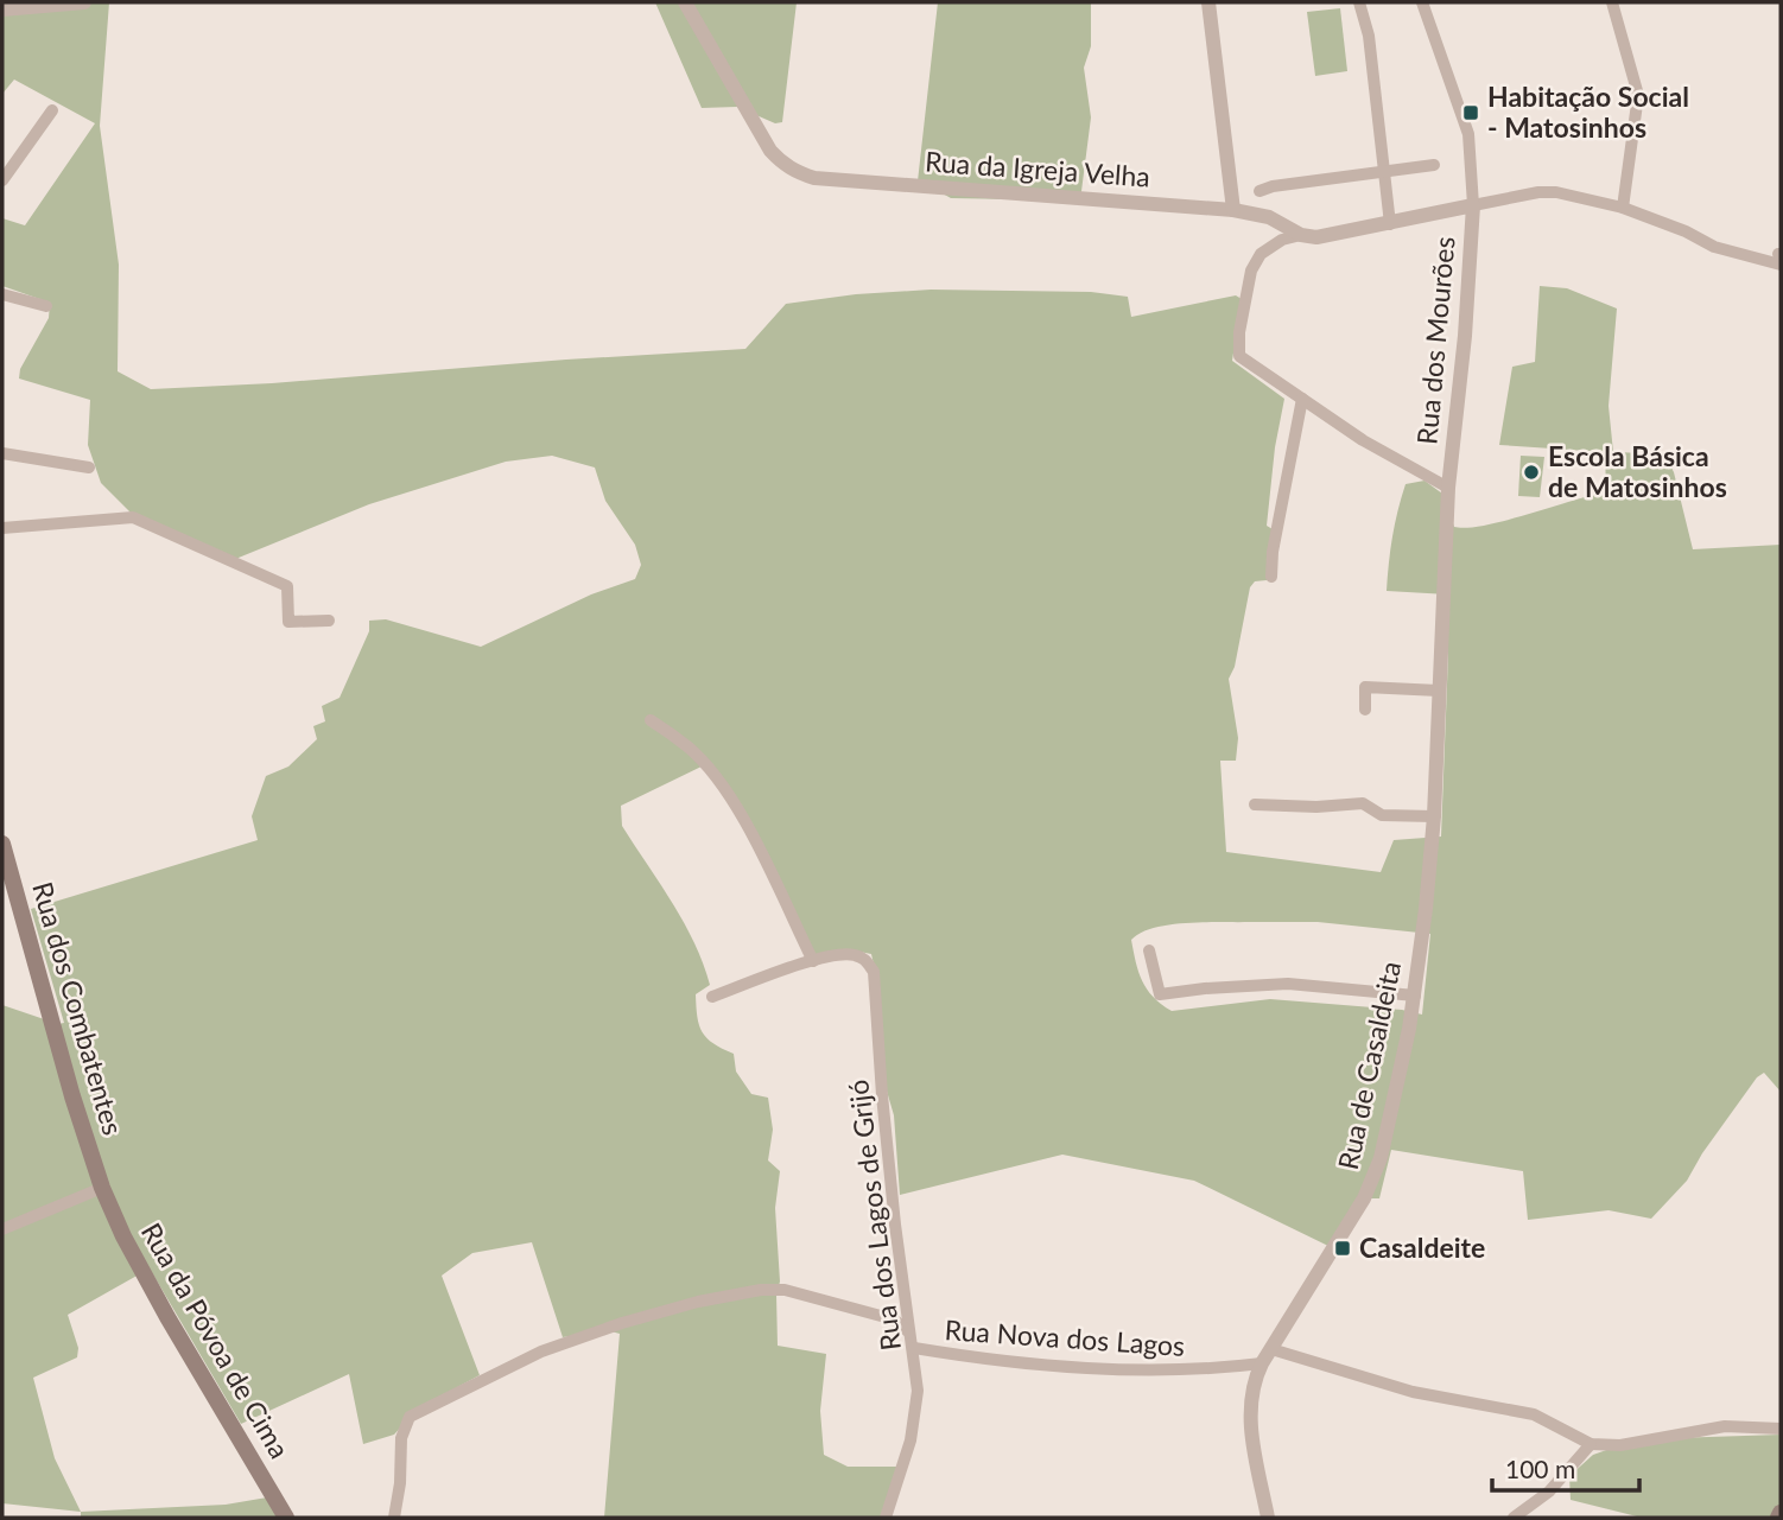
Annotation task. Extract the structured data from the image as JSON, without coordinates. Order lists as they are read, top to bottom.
{
  "streets": {
    "main road": ["Rua dos Combatentes", "Rua da Póvoa de Cima"],
    "street": [
      "Rua da Igreja Velha",
      "Rua dos Mourões",
      "Rua de Casaldeita",
      "Rua dos Lagos de Grijó",
      "Rua Nova dos Lagos"
    ]
  },
  "crossings": [
    ["Rua dos Mourões", "Rua de Casaldeita"],
    ["Rua dos Combatentes", "Rua da Póvoa de Cima"],
    ["Rua de Casaldeita", "Rua Nova dos Lagos"],
    ["Rua dos Lagos de Grijó", "Rua Nova dos Lagos"]
  ],
  "places": {
    "transit": ["Habitação Social - Matosinhos", "Casaldeite"],
    "other": ["Escola Básica de Matosinhos"]
  },
  "scale_bar": "100 m"
}
